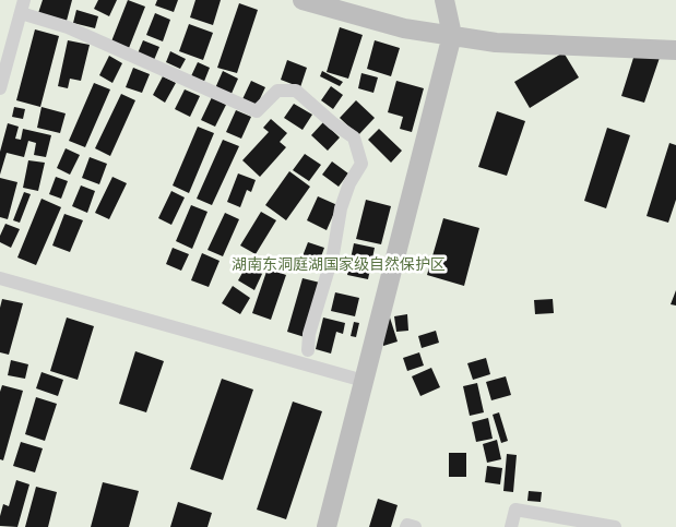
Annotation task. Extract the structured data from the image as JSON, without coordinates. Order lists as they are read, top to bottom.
{
  "parks": ["湖南东洞庭湖国家级自然保护区"]
}
